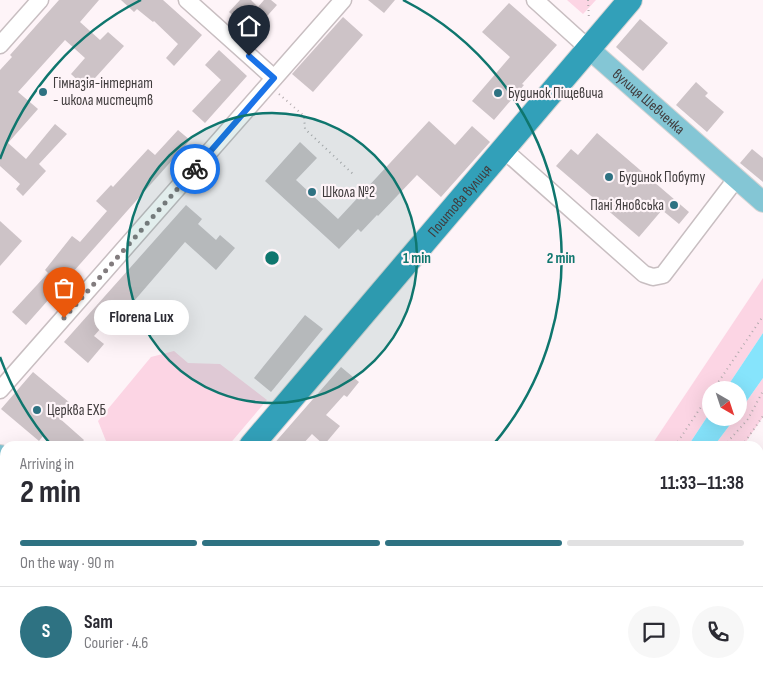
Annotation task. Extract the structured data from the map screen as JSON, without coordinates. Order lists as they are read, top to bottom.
{
  "streets": {
    "highway": ["Поштова вулиця"],
    "main road": ["вулиця Шевченка"]
  },
  "crossings": [
    ["вулиця Шевченка", "Поштова вулиця"]
  ],
  "places": [
    "Гімназія-інтернат - школа мистецтв",
    "Будинок Піщевича",
    "Будинок Побуту",
    "Школа №2",
    "Пані Яновська",
    "Florena Lux",
    "Церква ЕХБ"
  ],
  "north": "bottom right",
  "page": {
    "bubble": "Florena Lux",
    "heading": ["2 min", "Arriving in", "11:33–11:38"],
    "panel": ["Sam", "Courier · 4.6"],
    "bar": "On the way · 90 m",
    "round": "S"
  },
  "rings": ["1 min", "2 min"]
}
